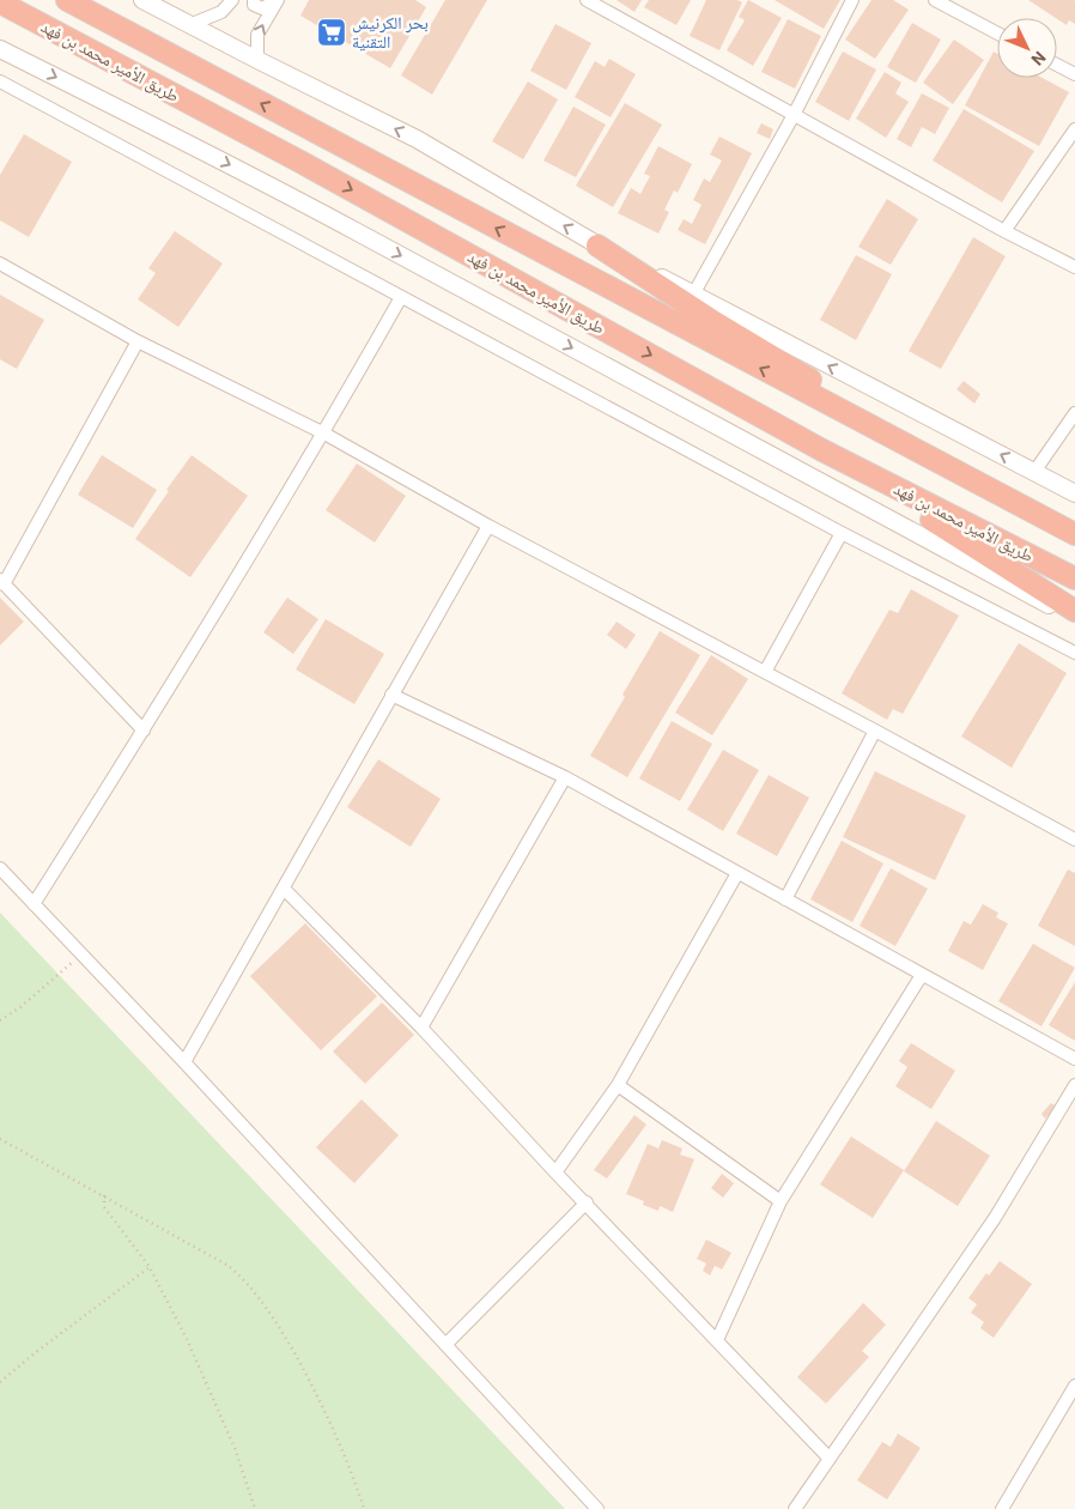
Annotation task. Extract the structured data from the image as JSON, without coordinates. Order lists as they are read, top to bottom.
{
  "streets": {
    "highway": ["طريق الأمير محمد بن فهد"]
  },
  "places": {
    "supermarket": ["بحر الكرنيش التقنية"]
  },
  "north": "bottom right"
}
